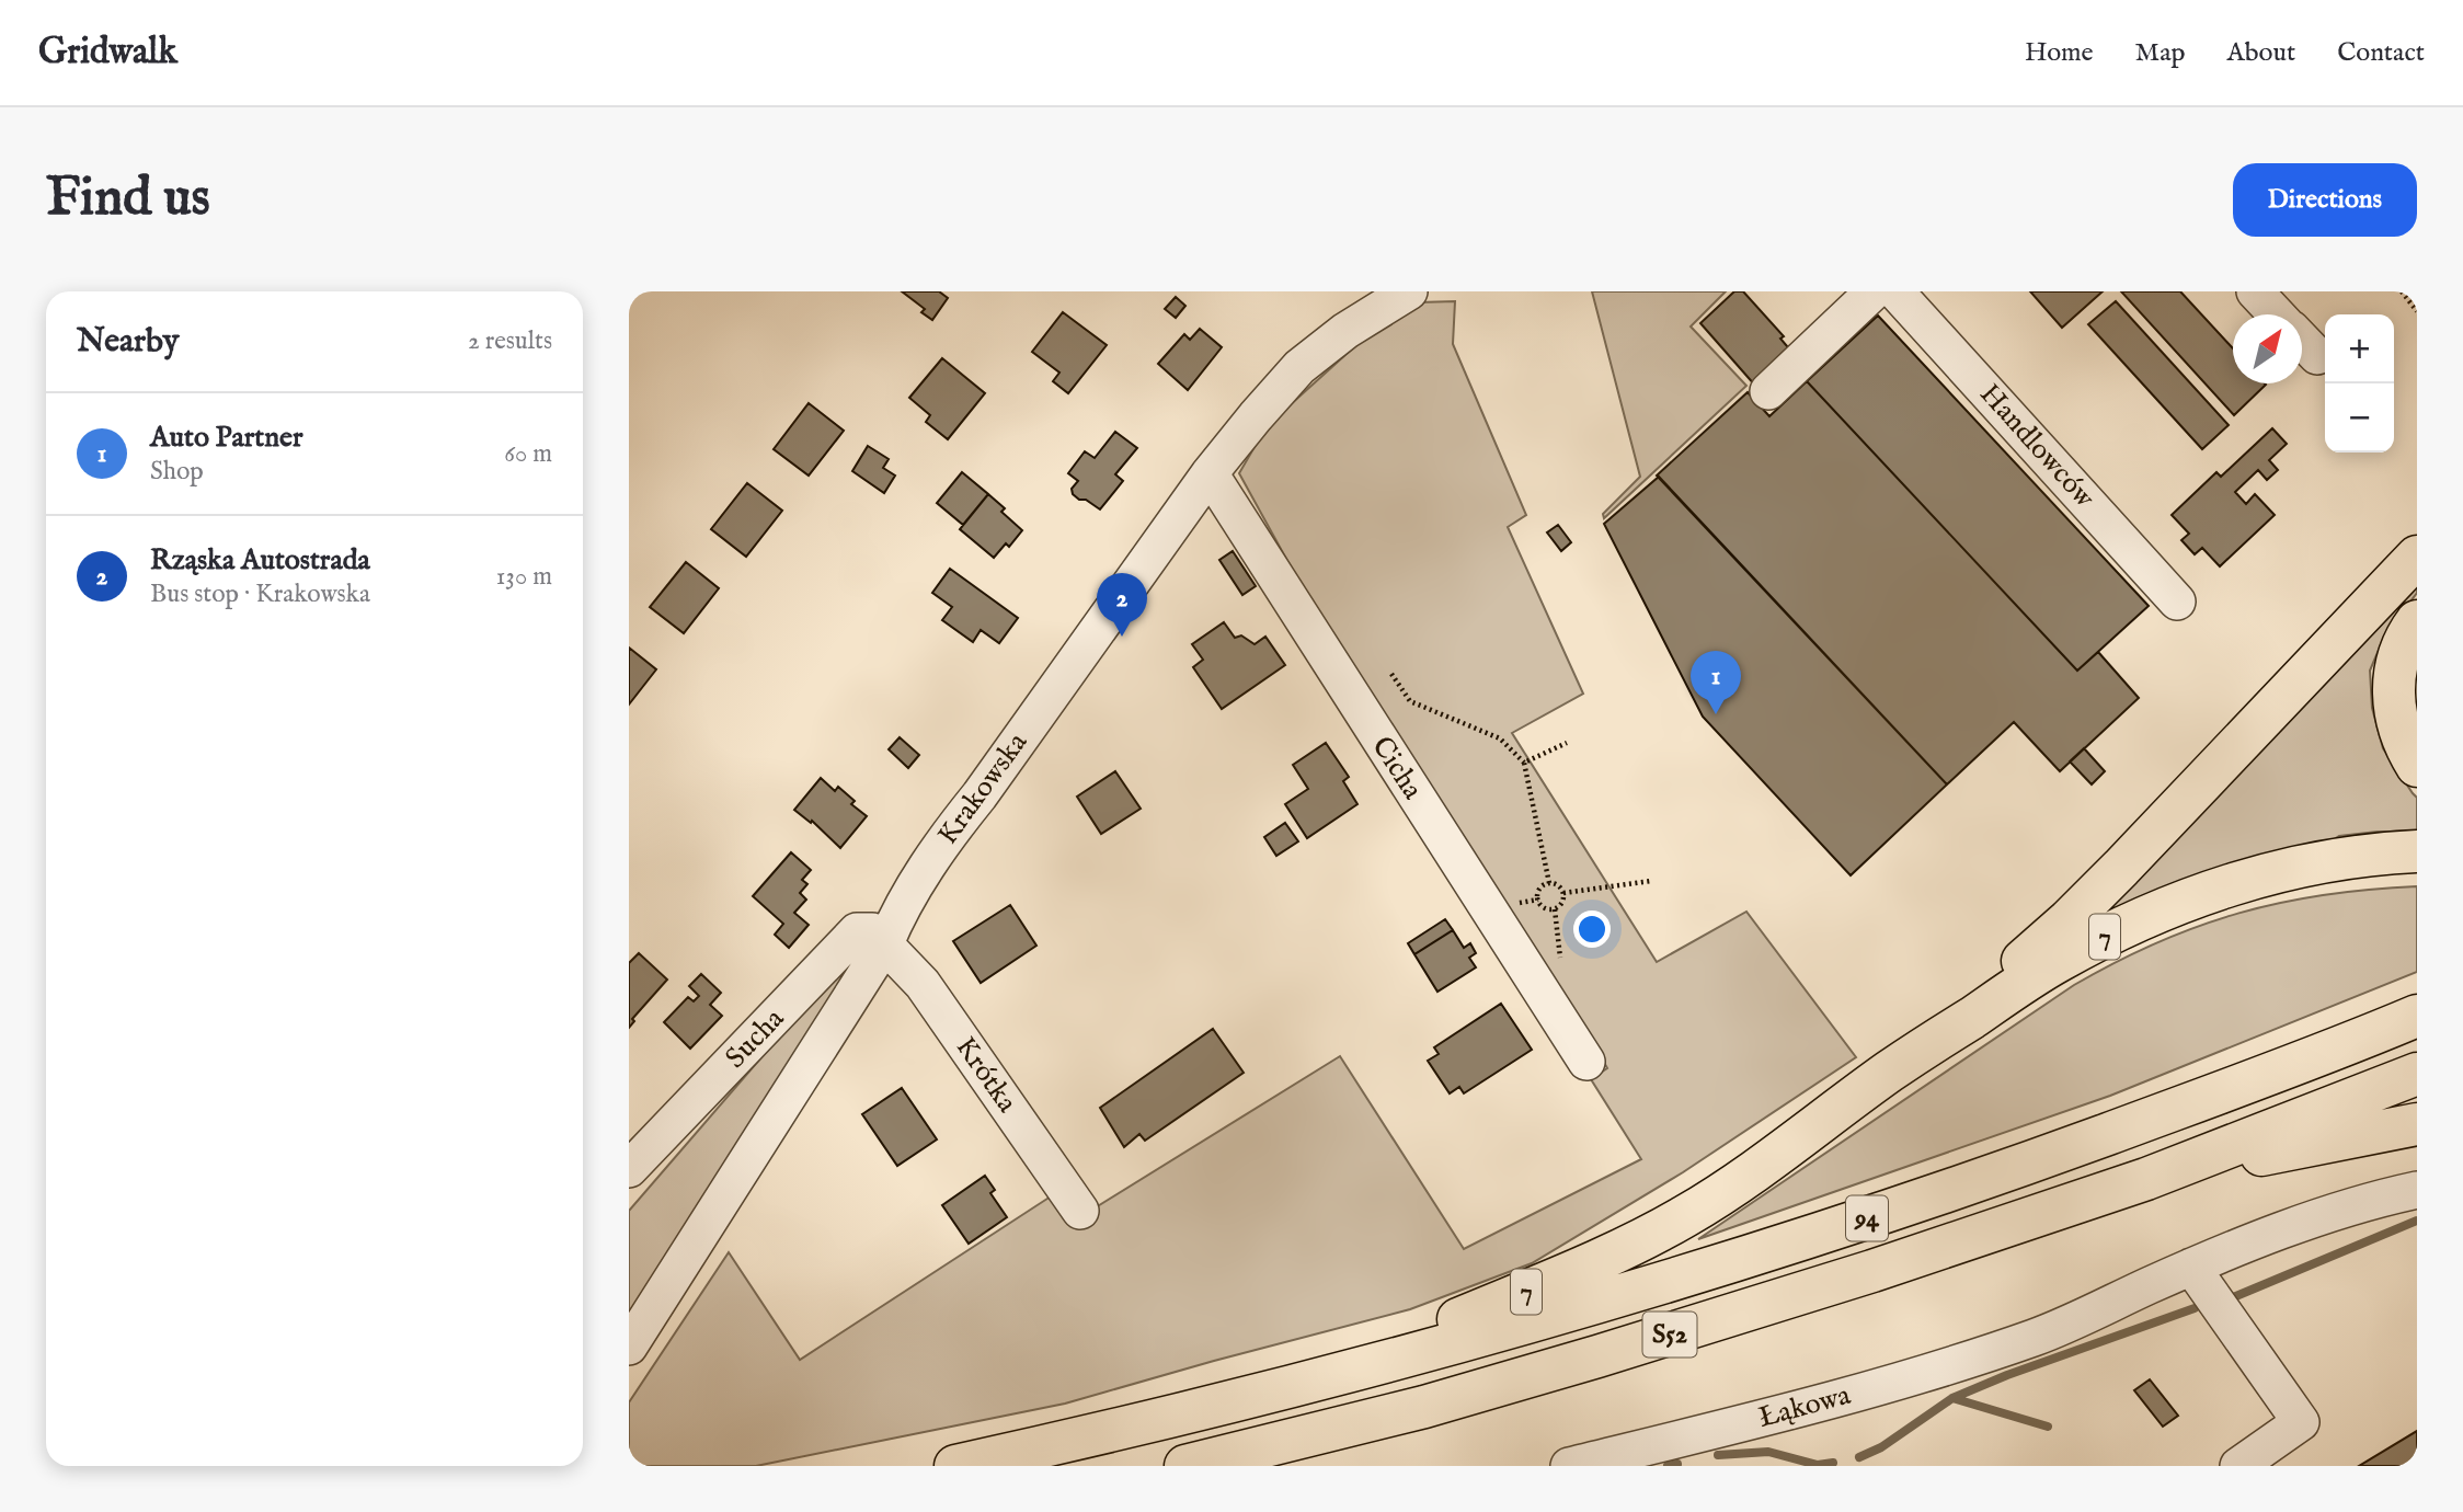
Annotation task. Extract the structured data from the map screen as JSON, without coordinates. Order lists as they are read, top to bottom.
{
  "streets": {
    "highway": ["7", "94", "S52"],
    "street": [
      "Handlowców",
      "Cicha",
      "Krakowska",
      "Sucha",
      "Krótka",
      "Łąkowa"
    ]
  },
  "crossings": [
    ["Cicha", "Krakowska"],
    ["Krakowska", "Sucha"],
    ["Krakowska", "Krótka"],
    ["7", "94"],
    ["Sucha", "Krótka"]
  ],
  "north": "top right",
  "page": {
    "header": "Gridwalk",
    "nav": [
      "Home",
      "Map",
      "About",
      "Contact"
    ],
    "buttons": "Directions",
    "title": "Find us",
    "heading": ["Nearby", "2 results"],
    "map_buttons": ["+", "−"],
    "list": [
      {
        "mark": "1",
        "name": "Auto Partner",
        "note": "Shop",
        "value": "60 m"
      },
      {
        "mark": "2",
        "name": "Rząska Autostrada",
        "note": "Bus stop · Krakowska",
        "value": "130 m"
      }
    ],
    "pins": ["2", "1"]
  }
}
